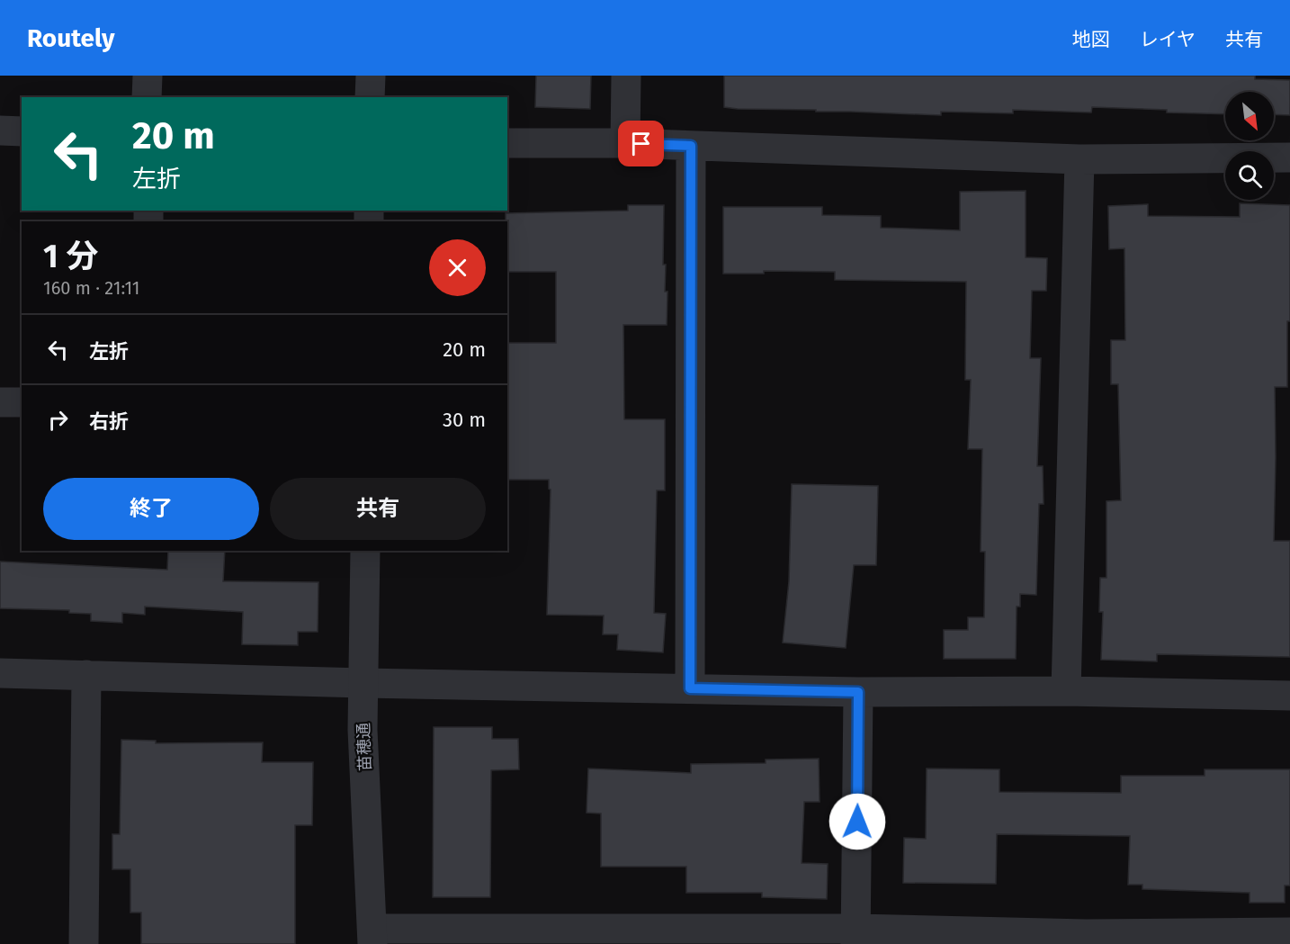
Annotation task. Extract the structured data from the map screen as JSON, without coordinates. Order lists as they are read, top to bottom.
{
  "streets": {
    "street": ["苗穂通"]
  },
  "north": "bottom right",
  "page": {
    "header": "Routely",
    "nav": ["地図", "レイヤ", "共有"],
    "turn": ["20 m", "左折"],
    "heading": ["1 分", "160 m · 21:11"],
    "list": [
      {
        "name": "左折",
        "value": "20 m"
      },
      {
        "name": "右折",
        "value": "30 m"
      }
    ],
    "buttons": ["終了", "共有"]
  }
}
